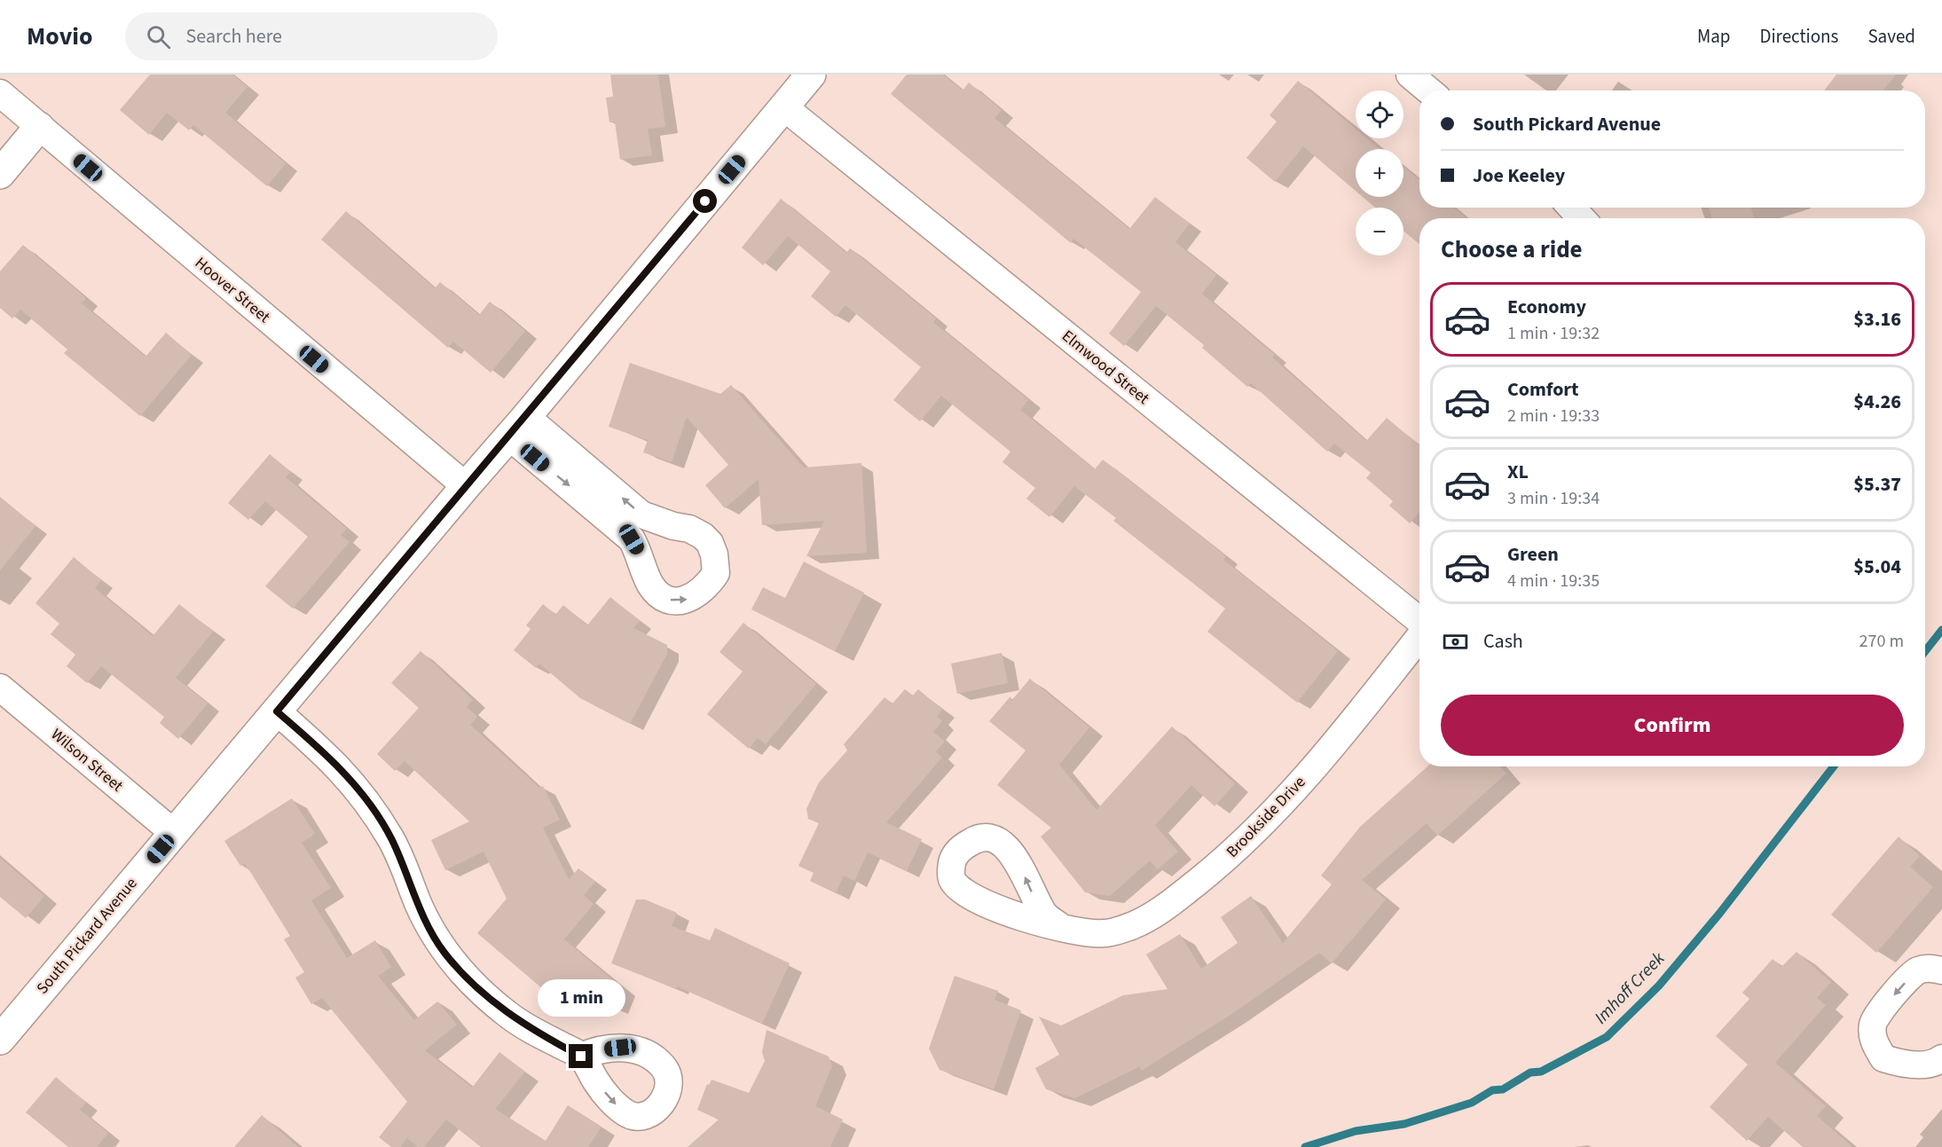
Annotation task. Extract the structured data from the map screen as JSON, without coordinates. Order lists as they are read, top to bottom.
{
  "streets": {
    "street": [
      "Hoover Street",
      "Elmwood Street",
      "Wilson Street",
      "Brookside Drive",
      "South Pickard Avenue"
    ]
  },
  "crossings": [
    ["Hoover Street", "South Pickard Avenue"],
    ["Elmwood Street", "South Pickard Avenue"],
    ["Wilson Street", "South Pickard Avenue"]
  ],
  "water": ["Imhoff Creek"],
  "page": {
    "header": "Movio",
    "search": "Search here",
    "nav": ["Map", "Directions", "Saved"],
    "map_buttons": ["+", "−"],
    "banner": ["South Pickard Avenue", "Joe Keeley"],
    "heading": "Choose a ride",
    "list": [
      {
        "name": "Economy",
        "note": "1 min · 19:32",
        "value": "$3.16"
      },
      {
        "name": "Comfort",
        "note": "2 min · 19:33",
        "value": "$4.26"
      },
      {
        "name": "XL",
        "note": "3 min · 19:34",
        "value": "$5.37"
      },
      {
        "name": "Green",
        "note": "4 min · 19:35",
        "value": "$5.04"
      }
    ],
    "pay": ["Cash", "270 m"],
    "buttons": "Confirm",
    "bubble": "1 min"
  }
}
